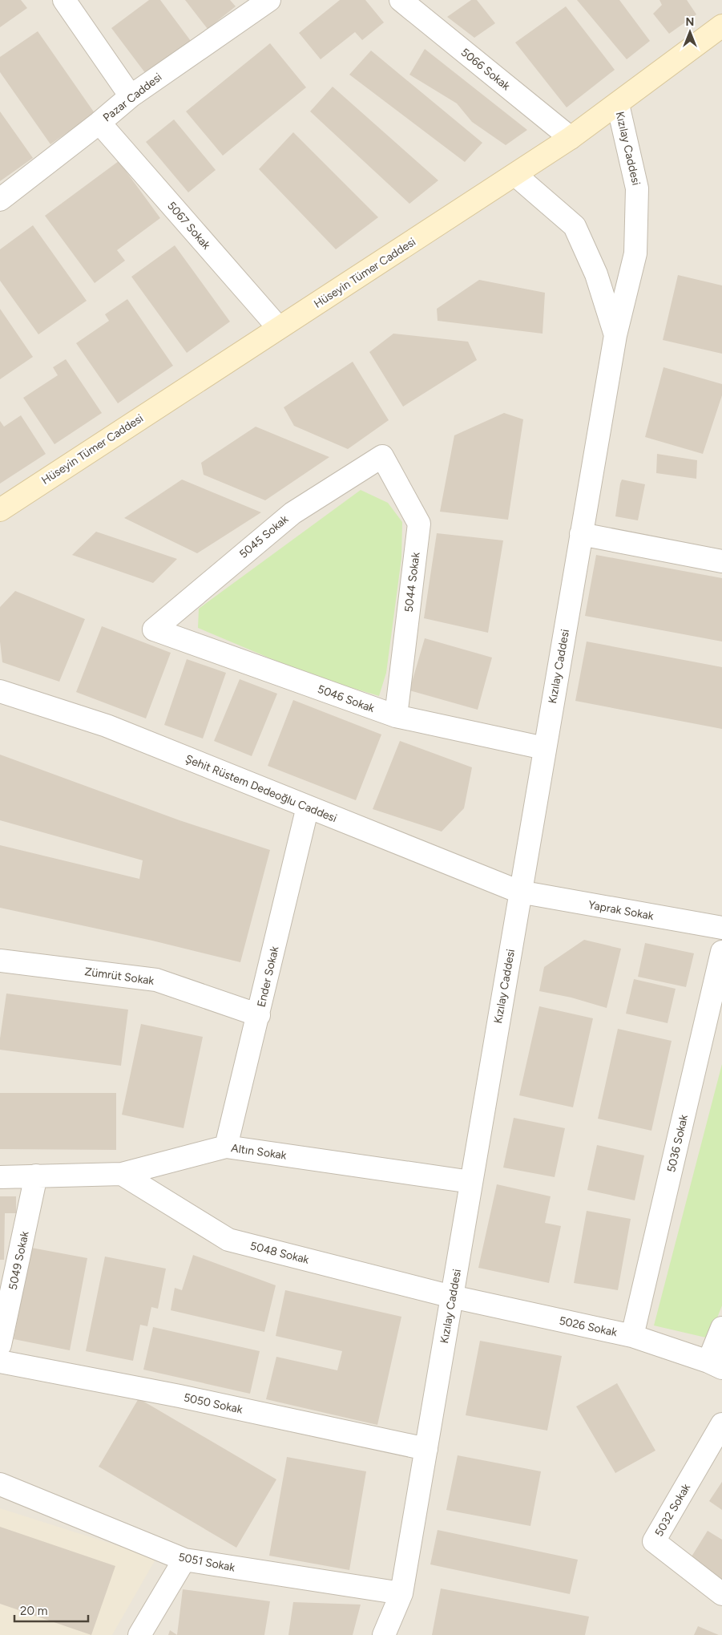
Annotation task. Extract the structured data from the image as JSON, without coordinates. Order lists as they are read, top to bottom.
{
  "streets": {
    "main road": ["Hüseyin Tümer Caddesi"],
    "street": [
      "5066 Sokak",
      "Pazar Caddesi",
      "Kızılay Caddesi",
      "5067 Sokak",
      "5045 Sokak",
      "5044 Sokak",
      "5046 Sokak",
      "Şehit Rüstem Dedeoğlu Caddesi",
      "Yaprak Sokak",
      "Zümrüt Sokak",
      "Ender Sokak",
      "5036 Sokak",
      "Altın Sokak",
      "5048 Sokak",
      "5049 Sokak",
      "5026 Sokak",
      "5050 Sokak",
      "5032 Sokak",
      "5051 Sokak"
    ]
  },
  "crossings": [
    ["5066 Sokak", "Hüseyin Tümer Caddesi"],
    ["Pazar Caddesi", "5067 Sokak"],
    ["Kızılay Caddesi", "Hüseyin Tümer Caddesi"],
    ["Kızılay Caddesi", "5046 Sokak"],
    ["Kızılay Caddesi", "Şehit Rüstem Dedeoğlu Caddesi"],
    ["Kızılay Caddesi", "Yaprak Sokak"],
    ["Kızılay Caddesi", "Altın Sokak"],
    ["Kızılay Caddesi", "5048 Sokak"],
    ["Kızılay Caddesi", "5026 Sokak"],
    ["Kızılay Caddesi", "5050 Sokak"],
    ["Kızılay Caddesi", "5051 Sokak"],
    ["5067 Sokak", "Hüseyin Tümer Caddesi"],
    ["5045 Sokak", "5044 Sokak"],
    ["5045 Sokak", "5046 Sokak"],
    ["5044 Sokak", "5046 Sokak"],
    ["Şehit Rüstem Dedeoğlu Caddesi", "Yaprak Sokak"],
    ["Şehit Rüstem Dedeoğlu Caddesi", "Ender Sokak"],
    ["Zümrüt Sokak", "Ender Sokak"],
    ["Ender Sokak", "Altın Sokak"],
    ["5036 Sokak", "5026 Sokak"],
    ["Altın Sokak", "5048 Sokak"],
    ["Altın Sokak", "5049 Sokak"],
    ["5048 Sokak", "5026 Sokak"]
  ],
  "scale_bar": "20 m",
  "north": "top"
}
